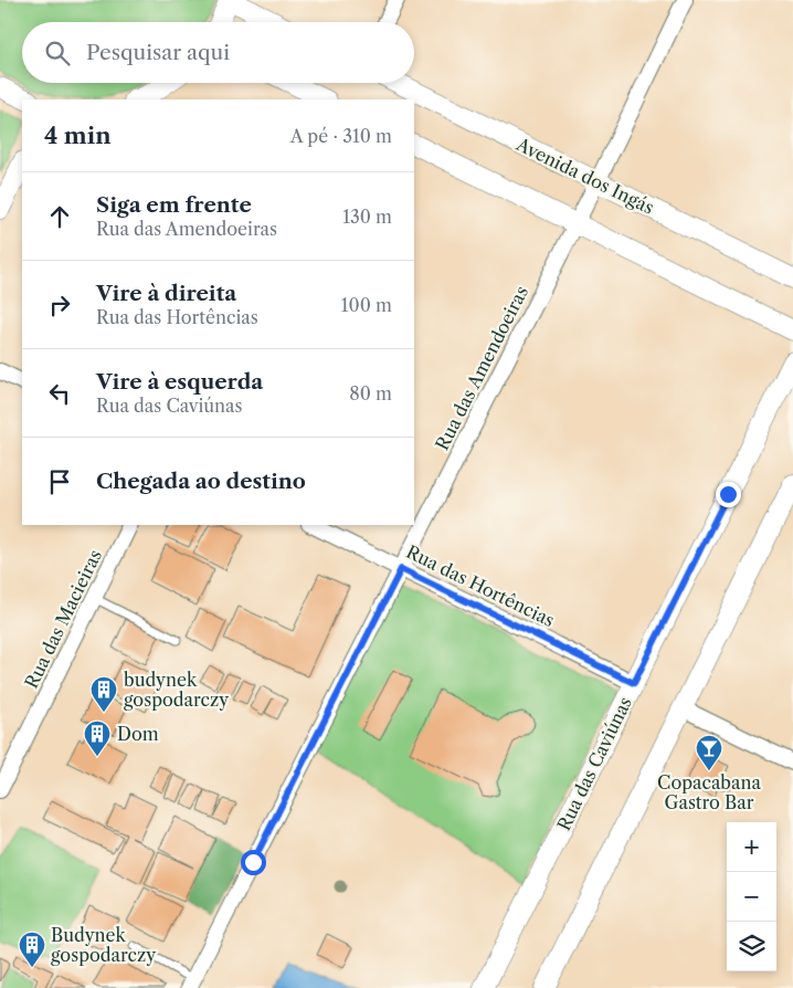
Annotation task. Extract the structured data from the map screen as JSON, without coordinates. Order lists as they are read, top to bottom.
{
  "streets": {
    "street": [
      "Avenida dos Ingás",
      "Rua das Amendoeiras",
      "Rua das Hortências",
      "Rua das Macieiras",
      "Rua das Caviúnas"
    ]
  },
  "crossings": [
    ["Avenida dos Ingás", "Rua das Amendoeiras"],
    ["Rua das Amendoeiras", "Rua das Hortências"],
    ["Rua das Hortências", "Rua das Caviúnas"]
  ],
  "places": {
    "building": ["budynek gospodarczy", "Dom", "Budynek gospodarczy"],
    "bar": ["Copacabana Gastro Bar"]
  },
  "page": {
    "search": "Pesquisar aqui",
    "heading": ["4 min", "A pé · 310 m"],
    "list": [
      ["Siga em frente", "Rua das Amendoeiras", "130 m"],
      ["Vire à direita", "Rua das Hortências", "100 m"],
      ["Vire à esquerda", "Rua das Caviúnas", "80 m"],
      "Chegada ao destino"
    ],
    "map_buttons": ["+", "−"]
  }
}
